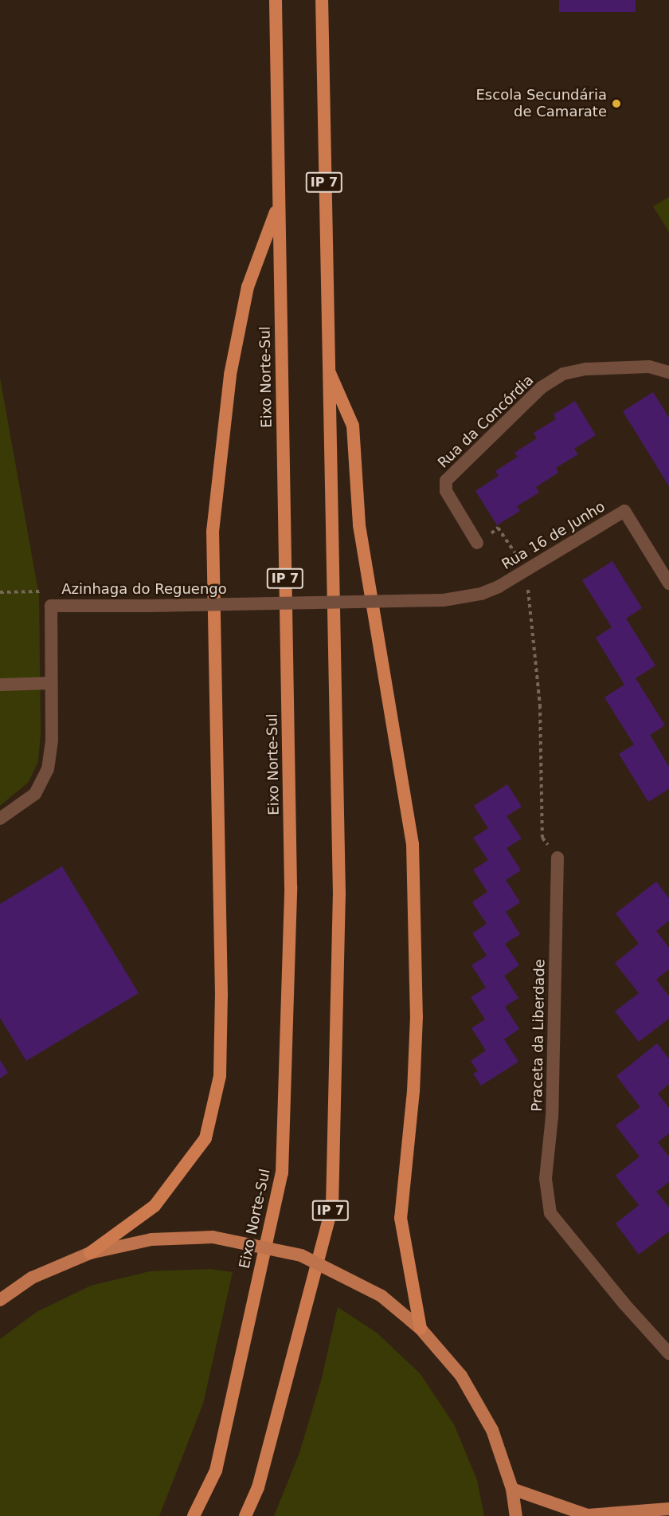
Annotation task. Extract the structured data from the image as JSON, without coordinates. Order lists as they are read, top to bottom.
{
  "streets": {
    "highway": ["IP 7", "Eixo Norte-Sul"],
    "street": [
      "Rua da Concórdia",
      "Rua 16 de Junho",
      "Azinhaga do Reguengo",
      "Praceta da Liberdade"
    ]
  },
  "crossings": [
    ["Rua 16 de Junho", "Azinhaga do Reguengo"]
  ],
  "places": ["Escola Secundária de Camarate"]
}
